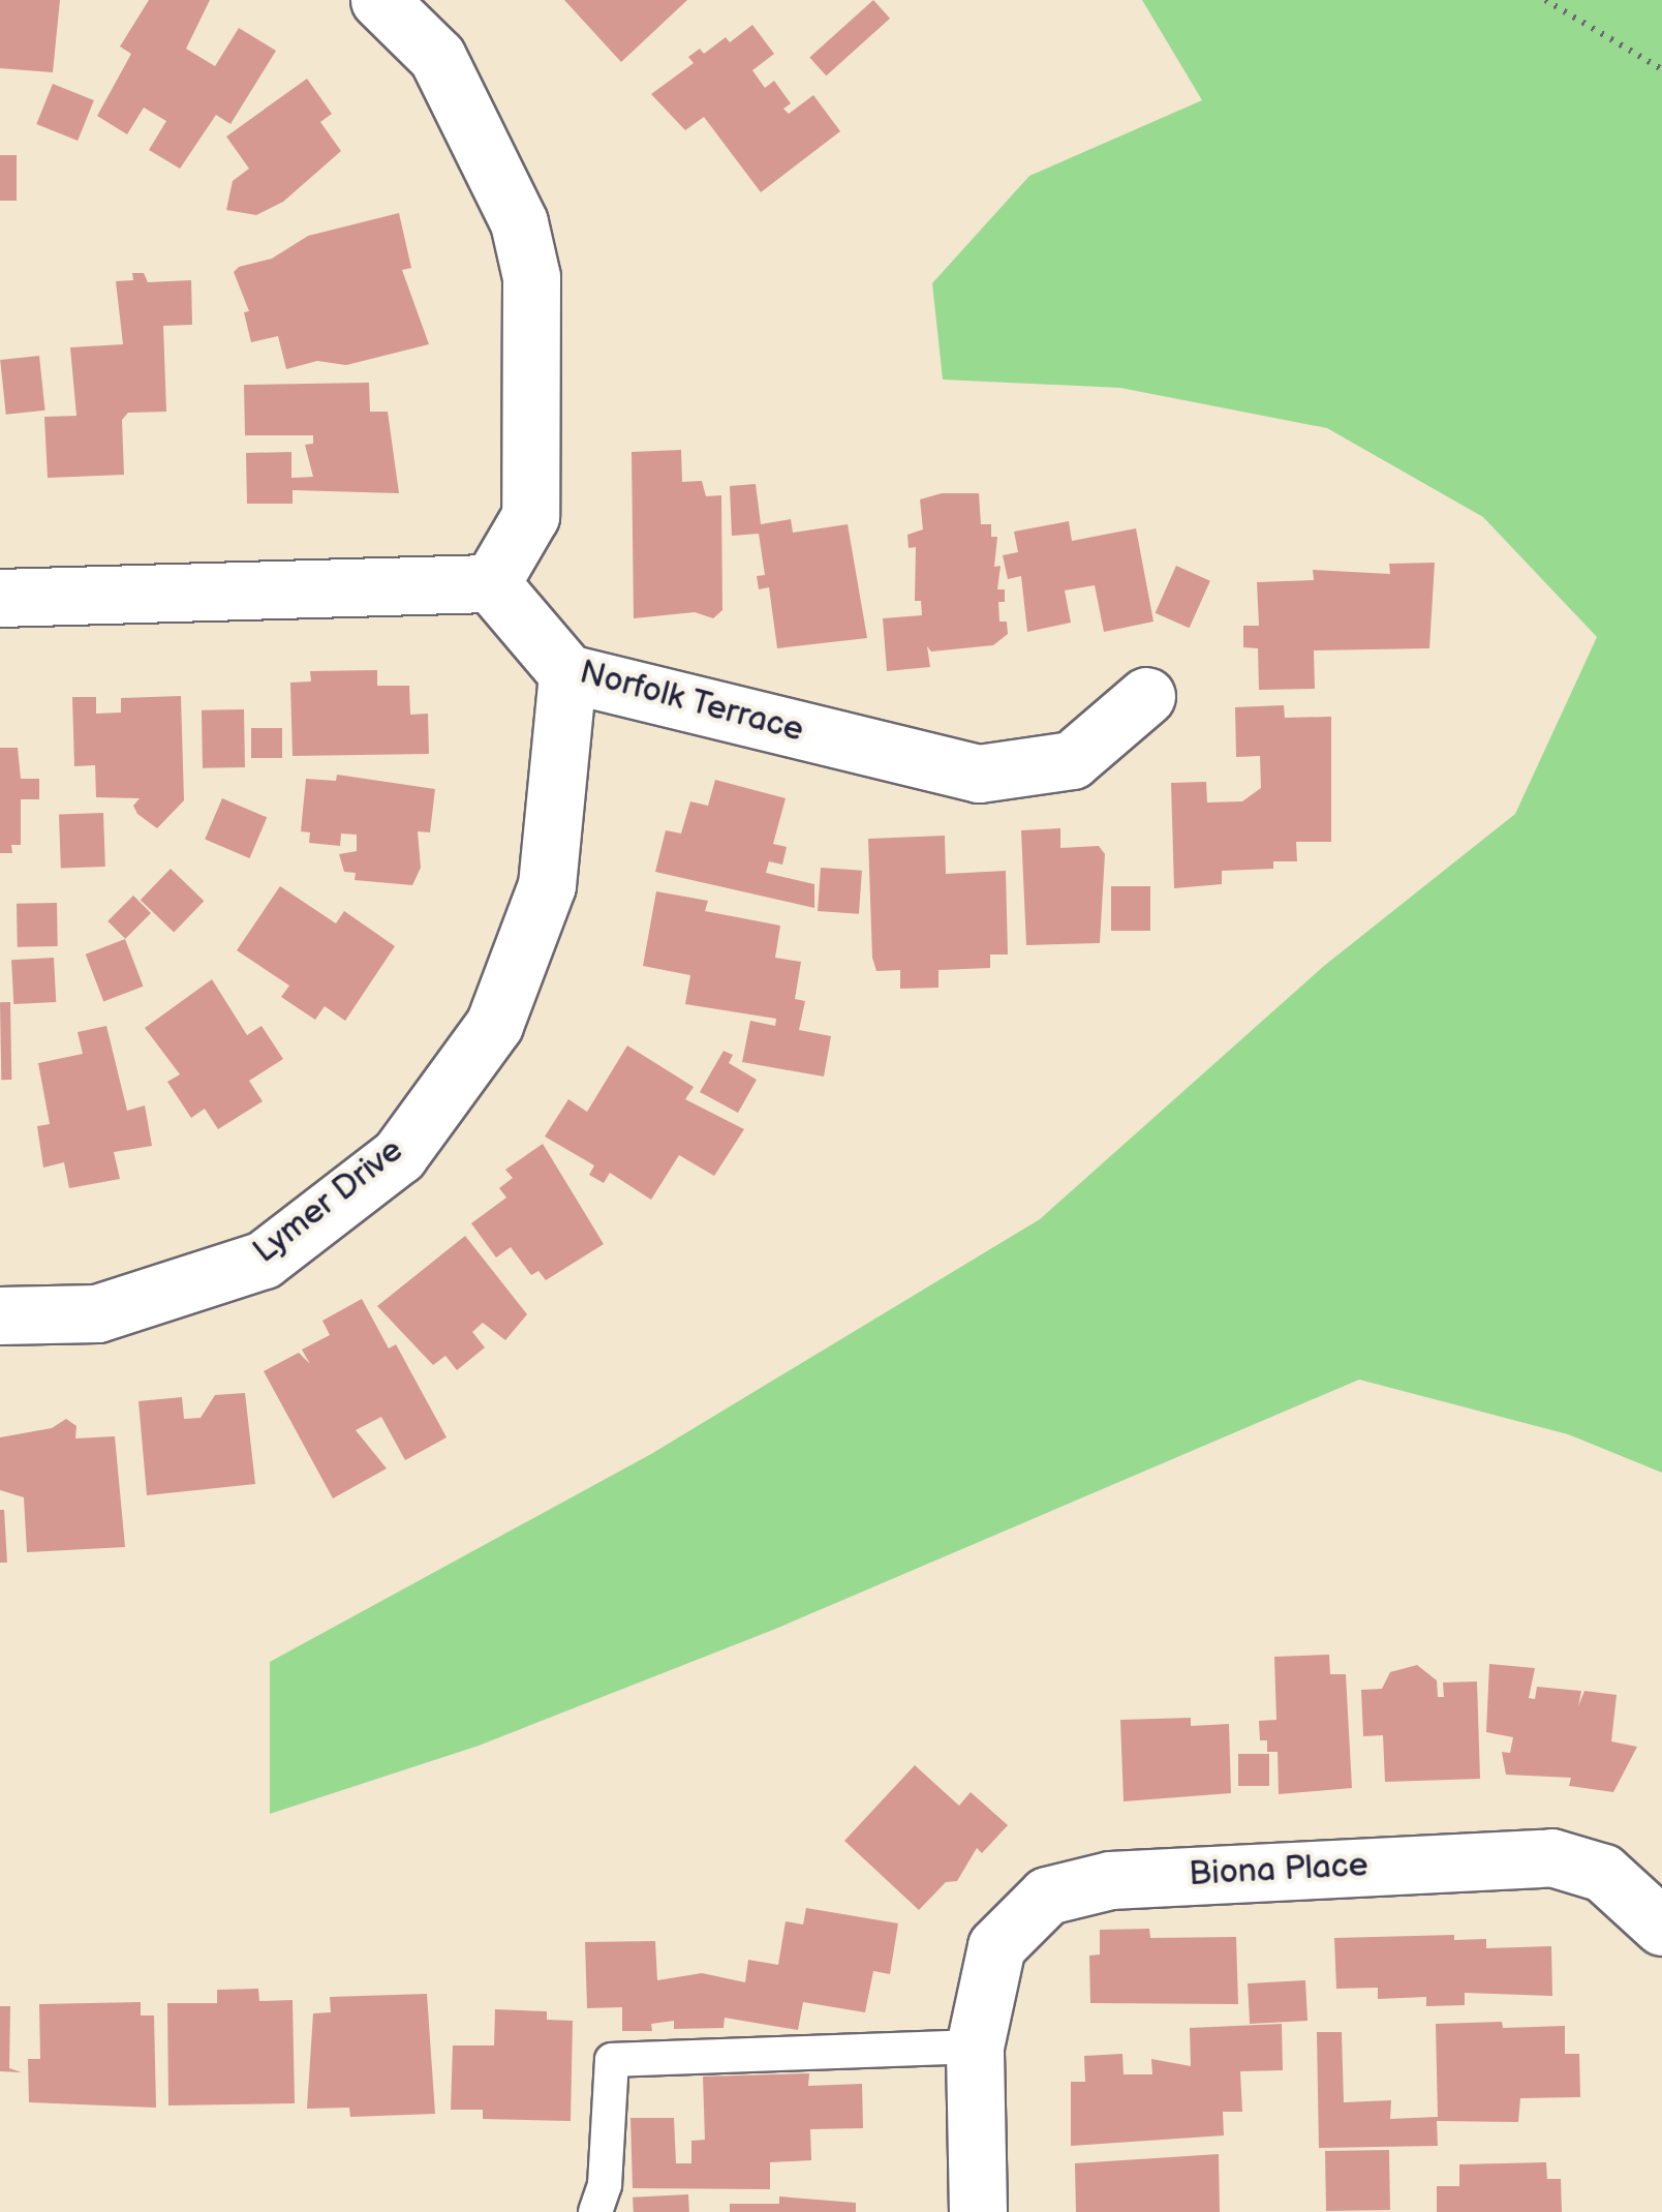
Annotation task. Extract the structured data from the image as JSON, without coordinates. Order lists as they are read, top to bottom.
{
  "streets": {
    "street": ["Norfolk Terrace", "Lymer Drive", "Biona Place"]
  },
  "crossings": [
    ["Norfolk Terrace", "Lymer Drive"]
  ]
}
